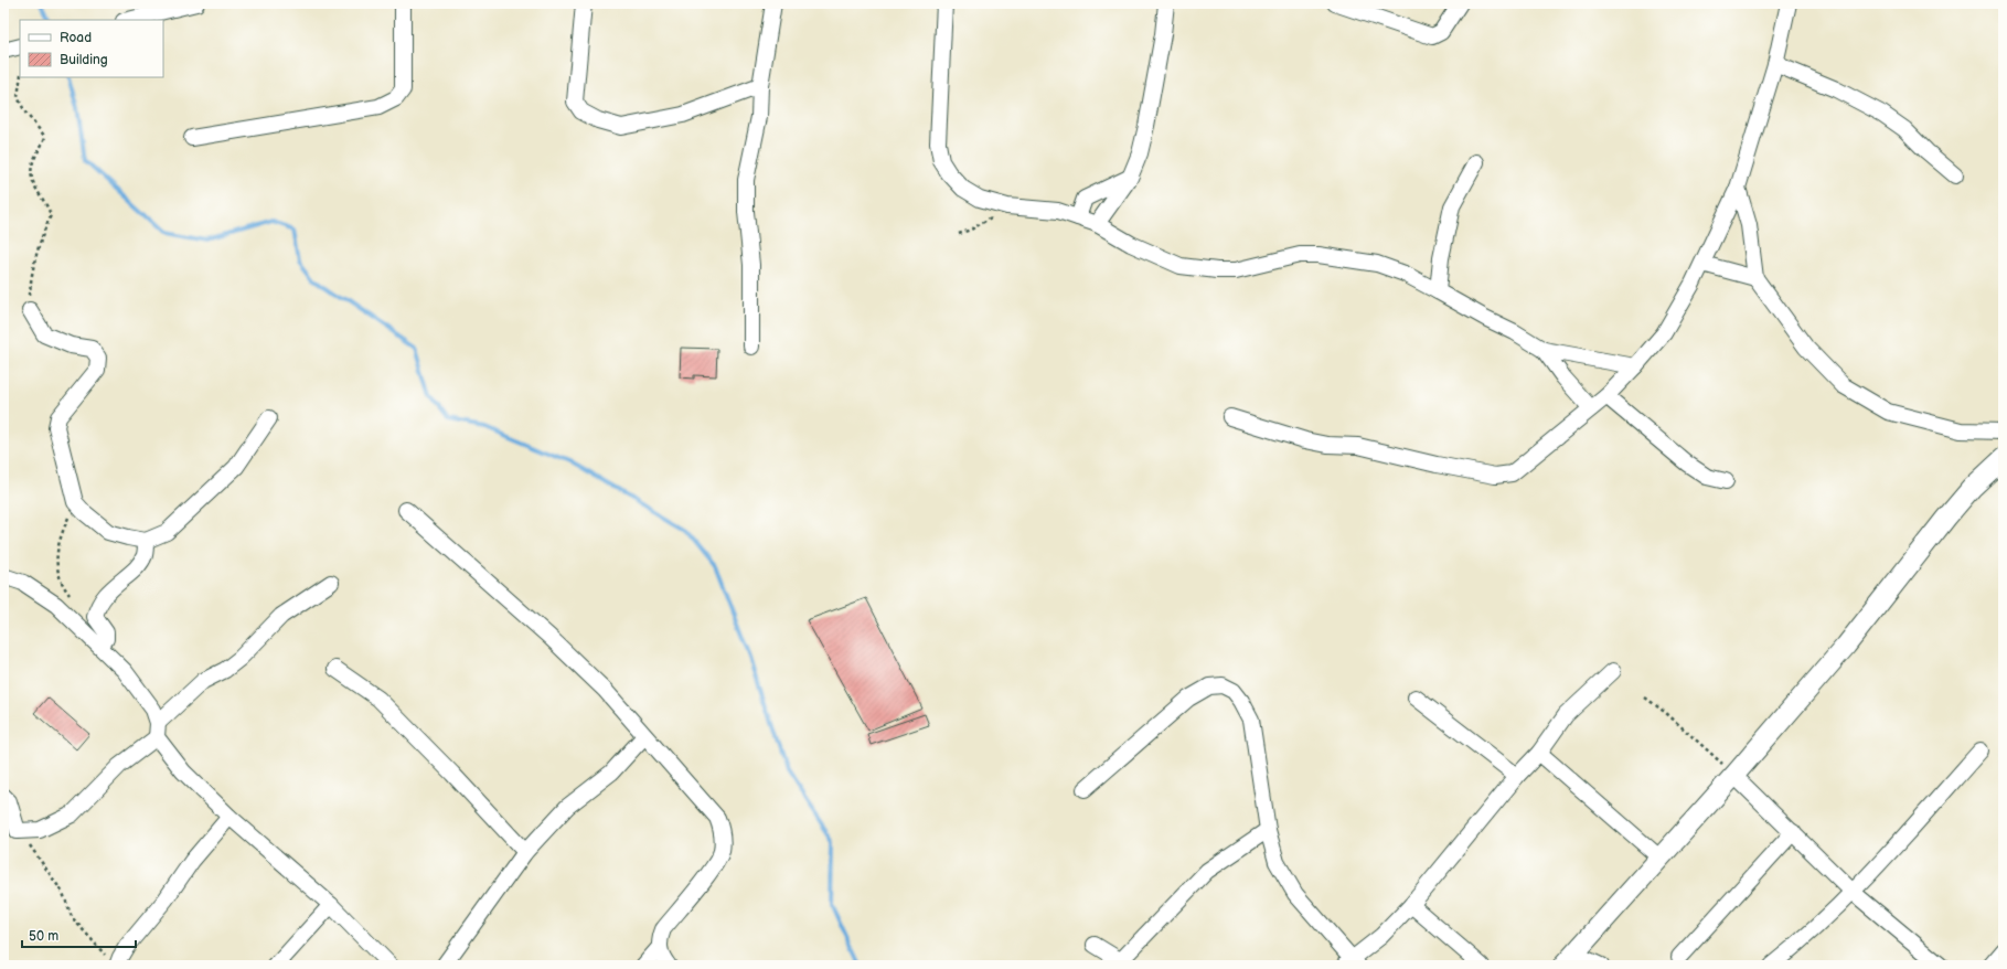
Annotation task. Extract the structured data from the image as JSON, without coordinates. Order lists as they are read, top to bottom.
{
  "legend": ["Road", "Building"],
  "scale_bar": "50 m"
}
